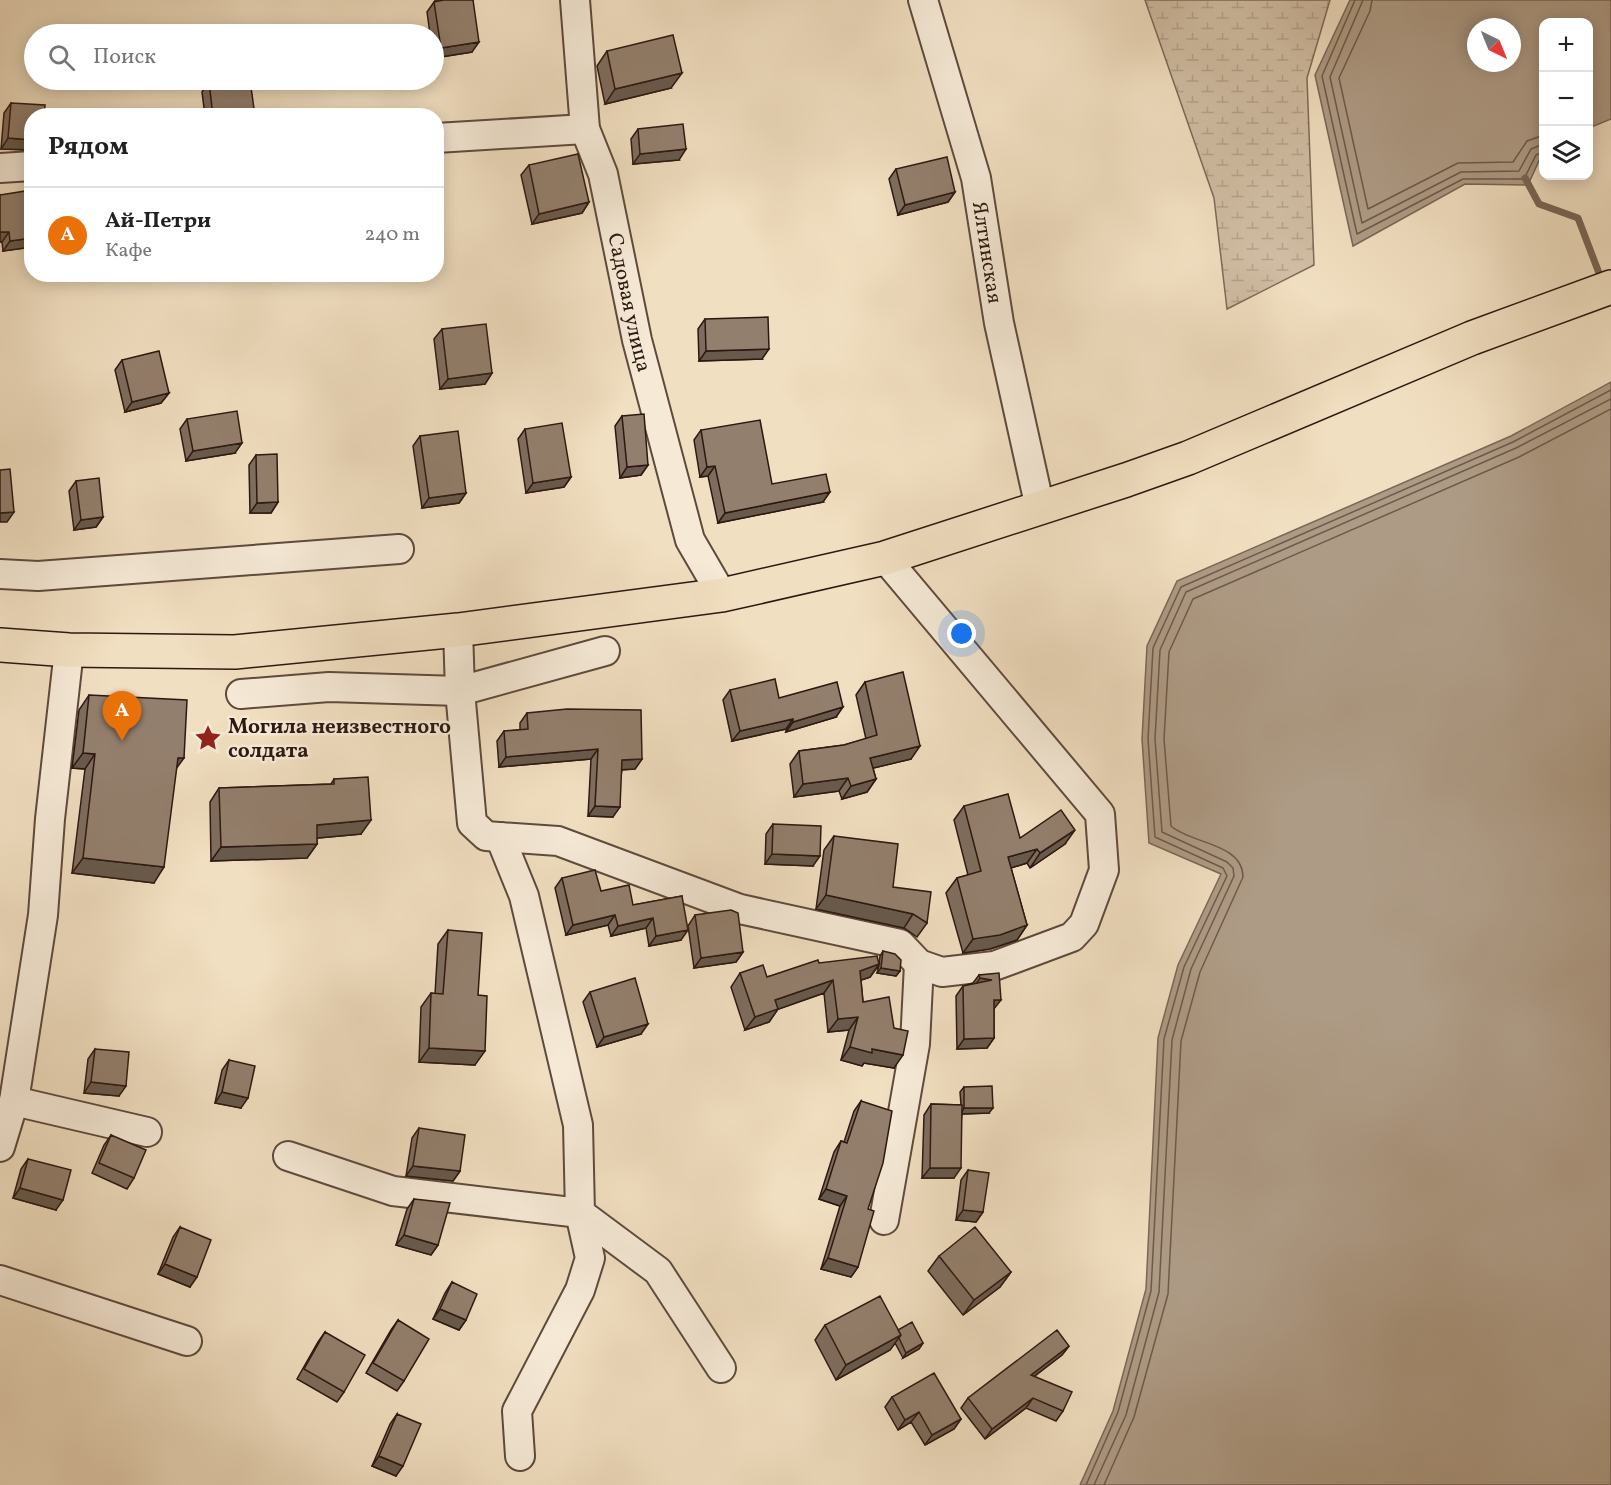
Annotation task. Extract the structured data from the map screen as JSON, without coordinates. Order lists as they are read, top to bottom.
{
  "streets": {
    "street": ["Ялтинская", "Садовая улица"]
  },
  "places": {
    "place": ["Могила неизвестного солдата"]
  },
  "north": "bottom right",
  "page": {
    "map_buttons": ["+", "−"],
    "search": "Поиск",
    "heading": "Рядом",
    "list": [
      {
        "mark": "A",
        "name": "Ай-Петри",
        "note": "Кафе",
        "value": "240 m"
      }
    ],
    "pins": "A"
  }
}
